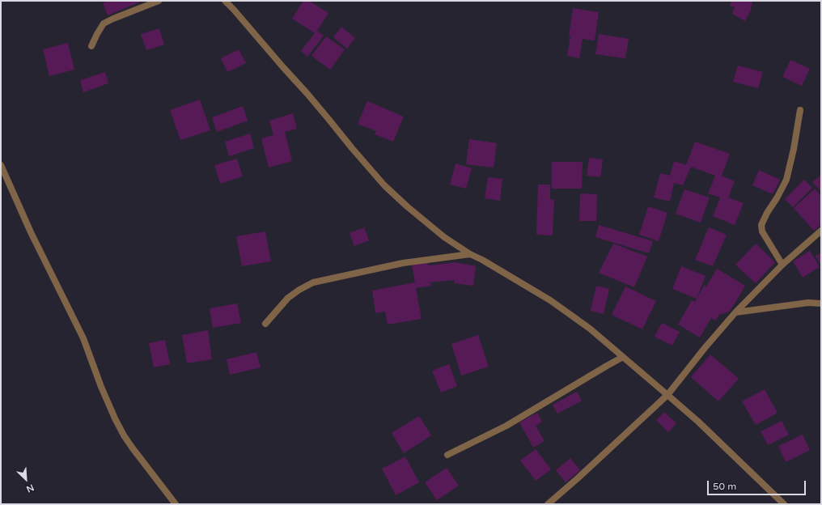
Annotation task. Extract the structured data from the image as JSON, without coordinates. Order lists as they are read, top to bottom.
{
  "scale_bar": "50 m",
  "north": "bottom right"
}
